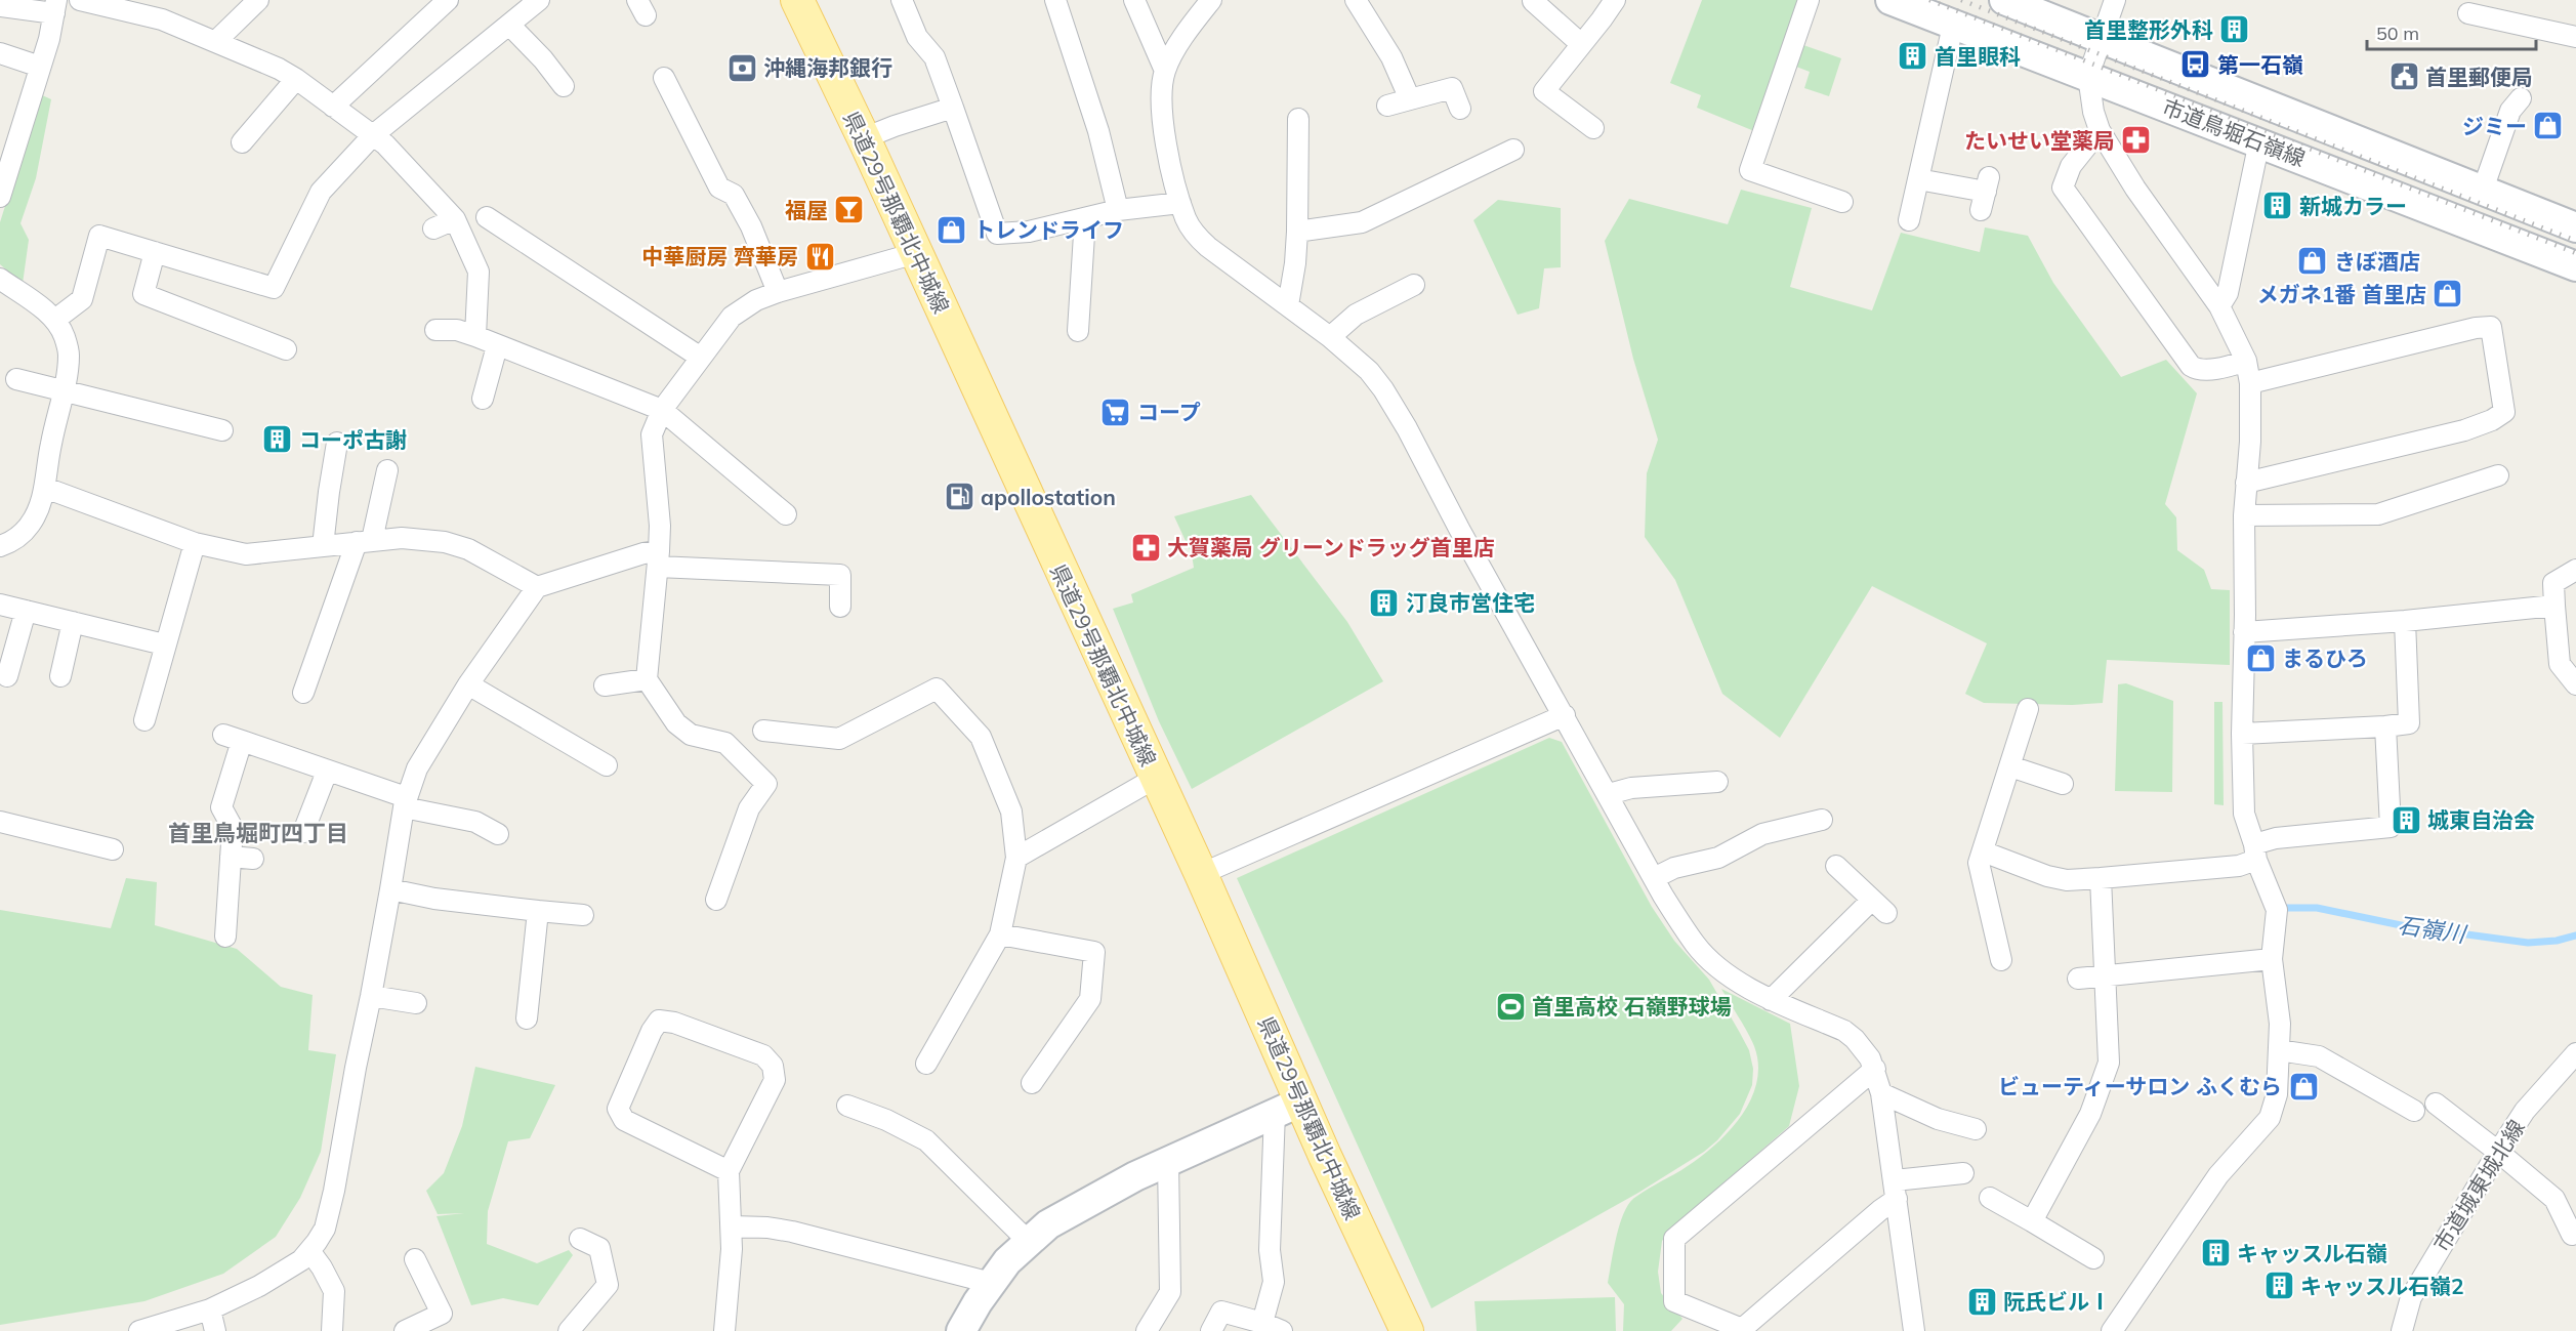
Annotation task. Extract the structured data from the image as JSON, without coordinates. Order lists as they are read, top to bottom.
{
  "streets": {
    "main road": ["県道29号那覇北中城線"],
    "street": ["市道鳥堀石嶺線", "市道城東城北線"]
  },
  "districts": ["首里鳥堀町四丁目"],
  "water": ["石嶺川"],
  "places": {
    "building": [
      "首里整形外科",
      "首里眼科",
      "新城カラー",
      "コーポ古謝",
      "汀良市営住宅",
      "城東自治会",
      "キャッスル石嶺",
      "キャッスル石嶺2",
      "阮氏ビルⅠ"
    ],
    "bus stop": ["第一石嶺"],
    "bank": ["沖縄海邦銀行"],
    "public building": ["首里郵便局"],
    "shop": [
      "ジミー",
      "トレンドライフ",
      "きぼ酒店",
      "メガネ1番 首里店",
      "まるひろ",
      "ビューティーサロン ふくむら"
    ],
    "pharmacy": ["たいせい堂薬局", "大賀薬局 グリーンドラッグ首里店"],
    "bar": ["福屋"],
    "restaurant": ["中華厨房 齊華房"],
    "supermarket": ["コープ"],
    "fuel station": ["apollostation"],
    "sports": ["首里高校 石嶺野球場"]
  },
  "scale_bar": "50 m"
}
